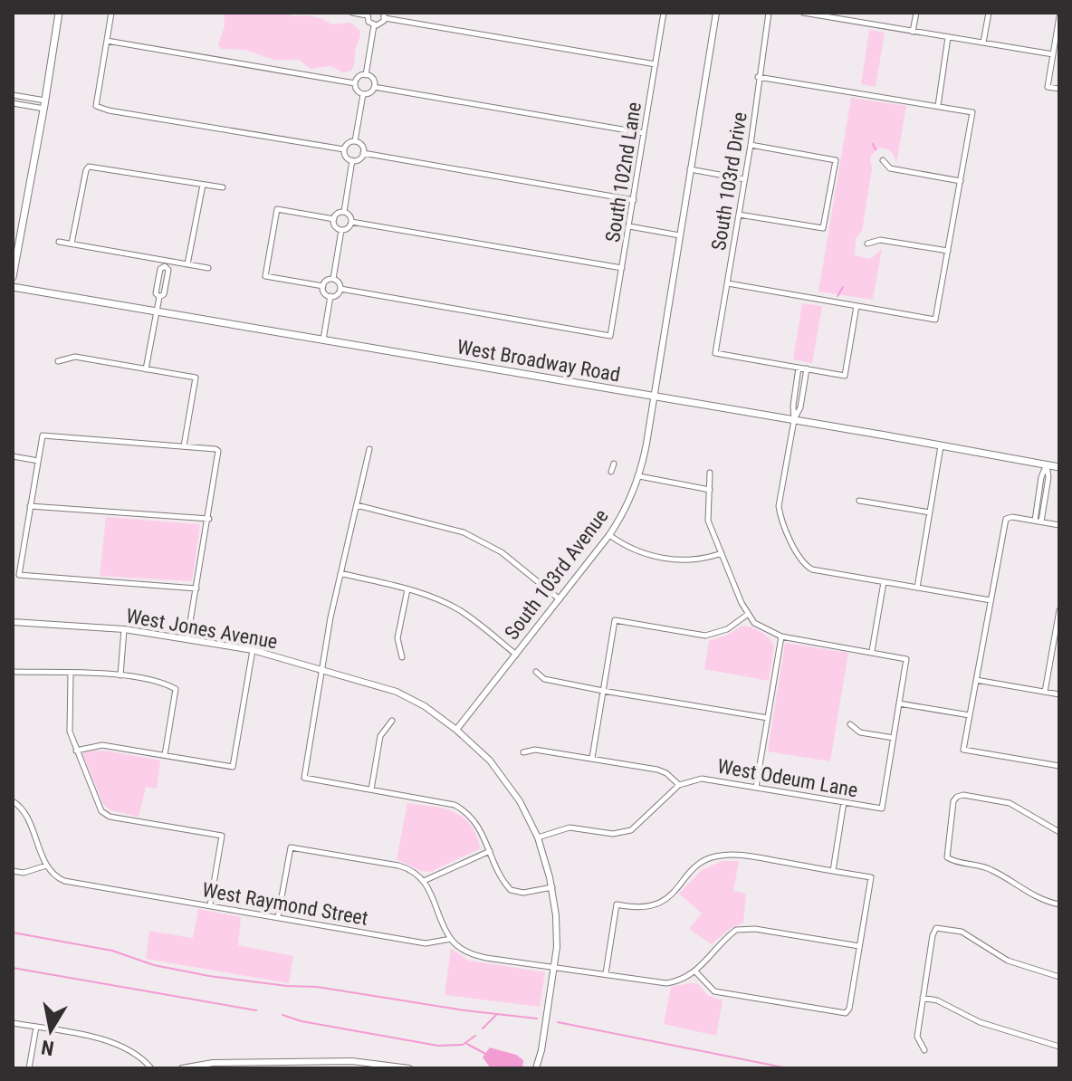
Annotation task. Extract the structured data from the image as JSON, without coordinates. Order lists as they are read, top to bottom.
{
  "streets": {
    "main road": ["West Broadway Road"],
    "street": [
      "South 102nd Lane",
      "South 103rd Drive",
      "South 103rd Avenue",
      "West Jones Avenue",
      "West Odeum Lane",
      "West Raymond Street"
    ]
  },
  "crossings": [
    ["West Broadway Road", "South 103rd Avenue"],
    ["South 103rd Avenue", "West Jones Avenue"]
  ],
  "north": "bottom"
}
